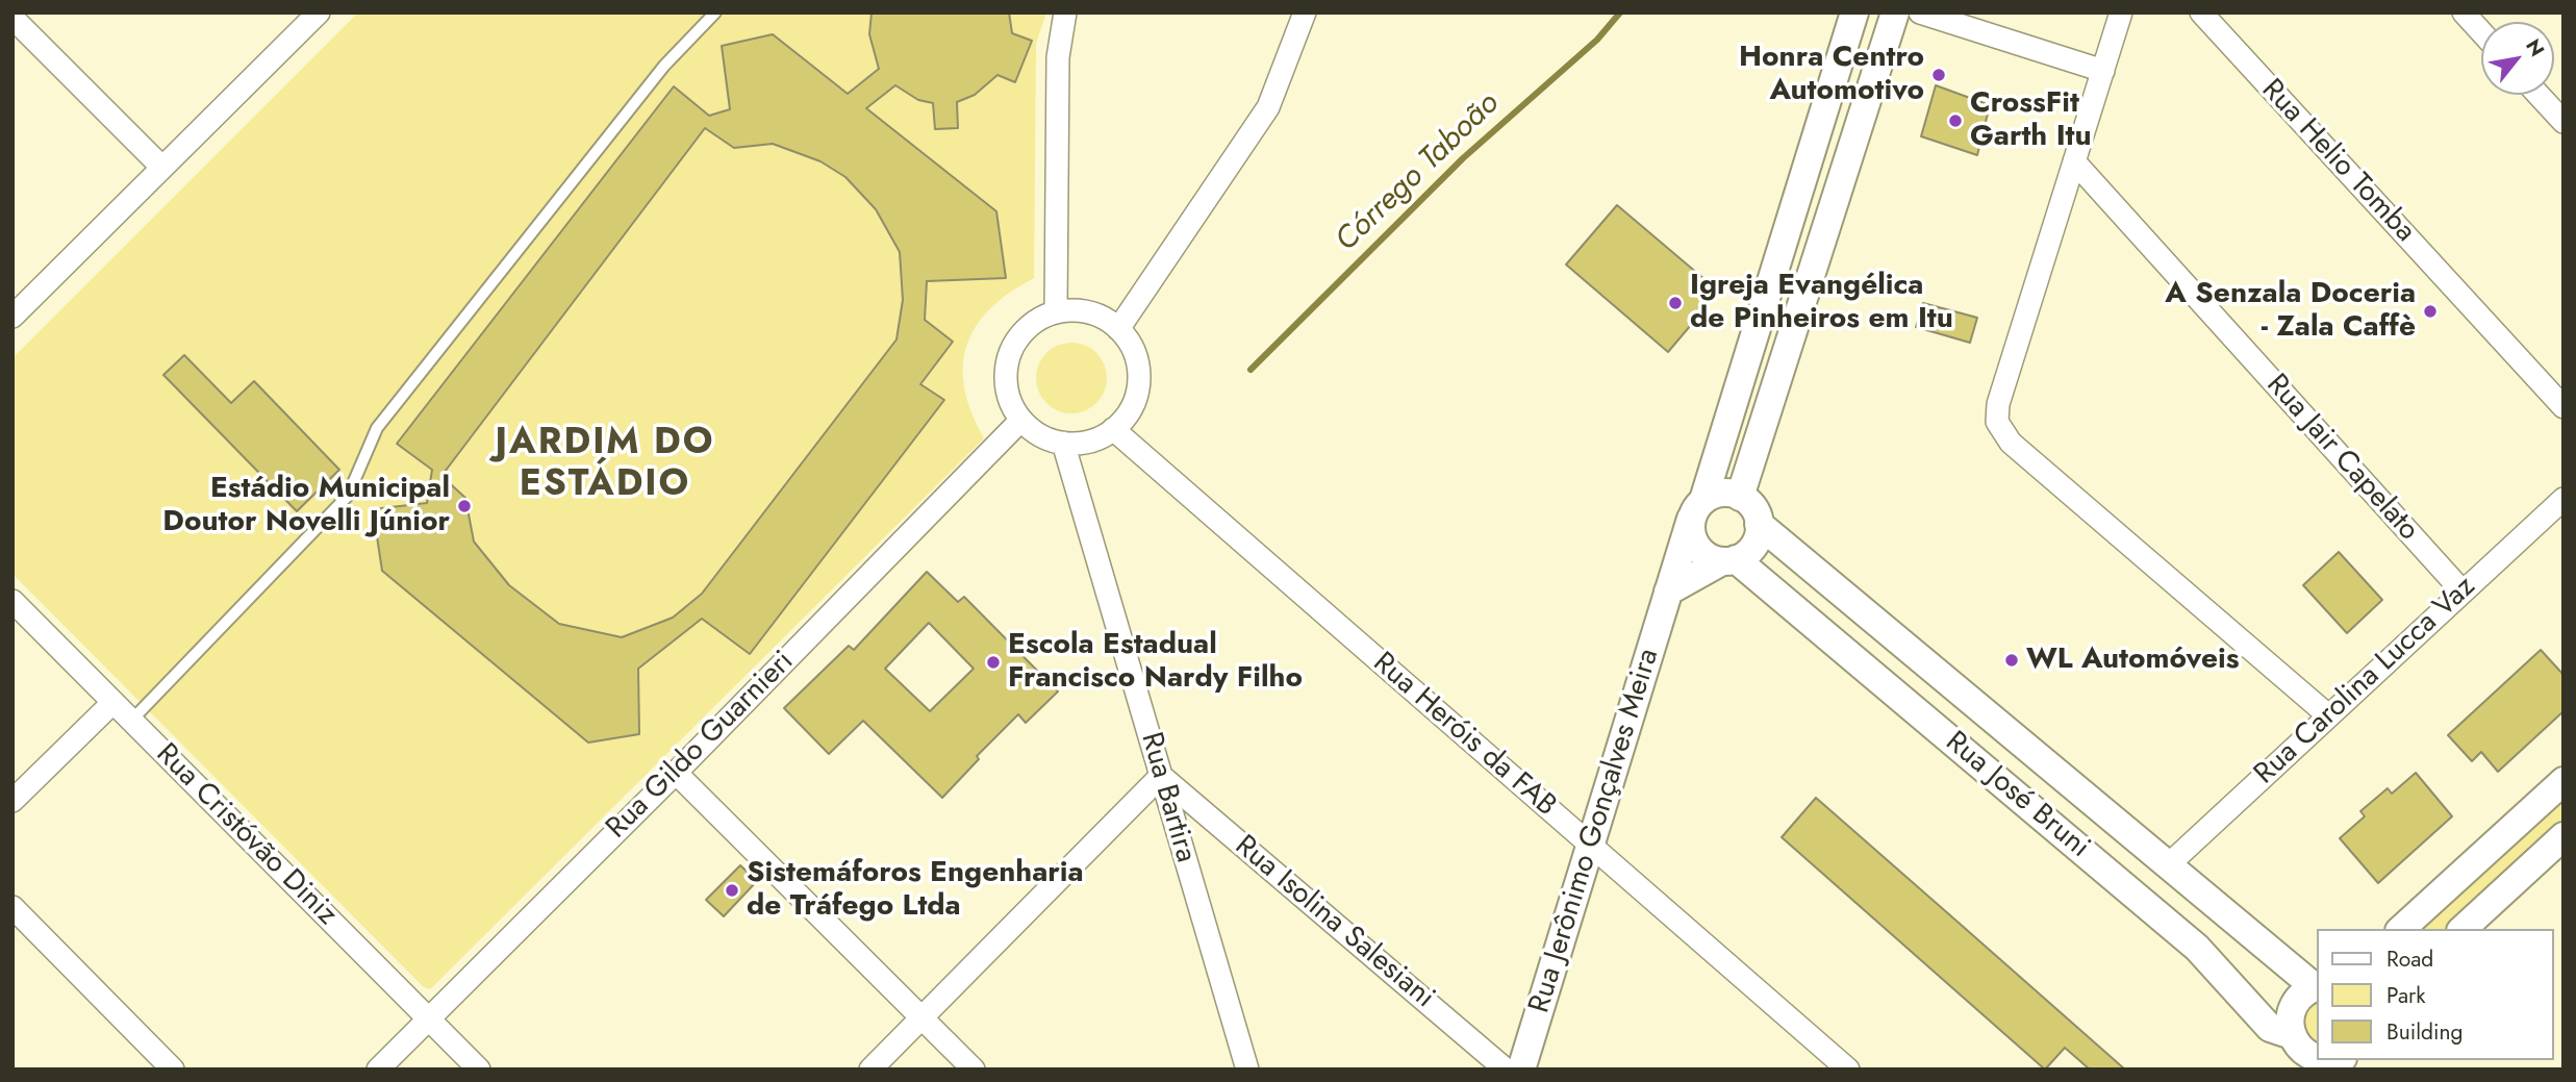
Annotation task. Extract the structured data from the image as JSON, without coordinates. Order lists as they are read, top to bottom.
{
  "streets": {
    "street": [
      "Rua Helio Tomba",
      "Rua Jair Capelato",
      "Rua Carolina Lucca Vaz",
      "Rua Heróis da FAB",
      "Rua Gildo Guarnieri",
      "Rua José Bruni",
      "Rua Bartira",
      "Rua Jerônimo Gonçalves Meira",
      "Rua Cristóvão Diniz",
      "Rua Isolina Salesiani"
    ]
  },
  "crossings": [
    ["Rua Jair Capelato", "Rua Carolina Lucca Vaz"],
    ["Rua Carolina Lucca Vaz", "Rua José Bruni"],
    ["Rua Heróis da FAB", "Rua Gildo Guarnieri"],
    ["Rua Heróis da FAB", "Rua Bartira"],
    ["Rua Heróis da FAB", "Rua Jerônimo Gonçalves Meira"],
    ["Rua Gildo Guarnieri", "Rua Bartira"],
    ["Rua Gildo Guarnieri", "Rua Cristóvão Diniz"],
    ["Rua José Bruni", "Rua Jerônimo Gonçalves Meira"],
    ["Rua Bartira", "Rua Isolina Salesiani"]
  ],
  "districts": ["JARDIM DO ESTÁDIO"],
  "water": ["Córrego Taboão"],
  "places": [
    "Honra Centro Automotivo",
    "CrossFit Garth Itu",
    "Igreja Evangélica de Pinheiros em Itu",
    "A Senzala Doceria - Zala Caffè",
    "Estádio Municipal Doutor Novelli Júnior",
    "WL Automóveis",
    "Escola Estadual Francisco Nardy Filho",
    "Sistemáforos Engenharia de Tráfego Ltda"
  ],
  "legend": ["Road", "Park", "Building"],
  "north": "top right"
}
